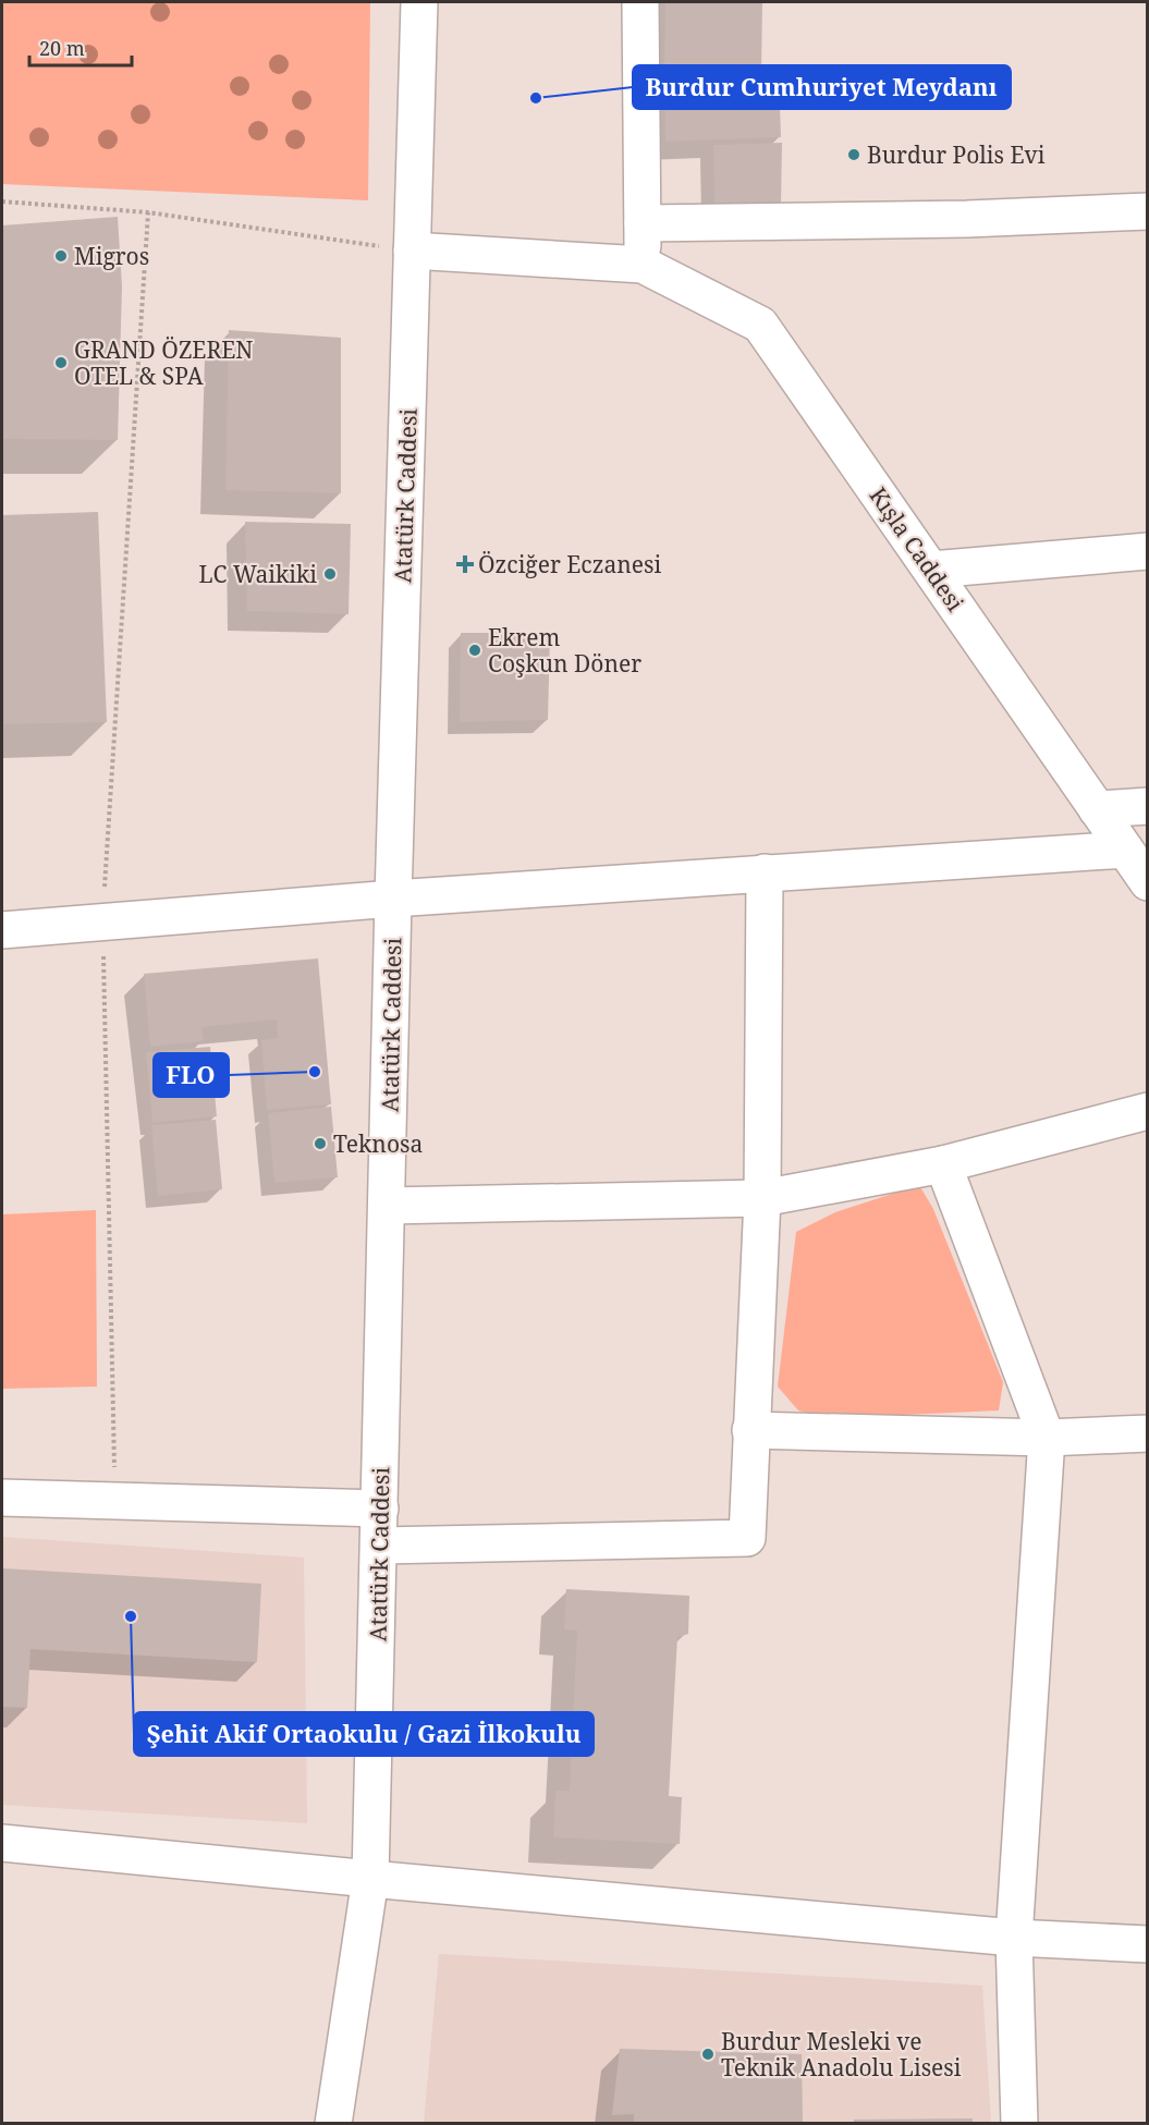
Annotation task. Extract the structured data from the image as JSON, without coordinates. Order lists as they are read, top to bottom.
{
  "streets": {
    "street": ["Atatürk Caddesi", "Kışla Caddesi"]
  },
  "places": {
    "other": [
      "Burdur Cumhuriyet Meydanı",
      "Burdur Polis Evi",
      "Migros",
      "GRAND ÖZEREN OTEL & SPA",
      "LC Waikiki",
      "Ekrem Coşkun Döner",
      "FLO",
      "Teknosa",
      "Şehit Akif Ortaokulu / Gazi İlkokulu",
      "Burdur Mesleki ve Teknik Anadolu Lisesi"
    ],
    "health": ["Özciğer Eczanesi"]
  },
  "scale_bar": "20 m"
}
